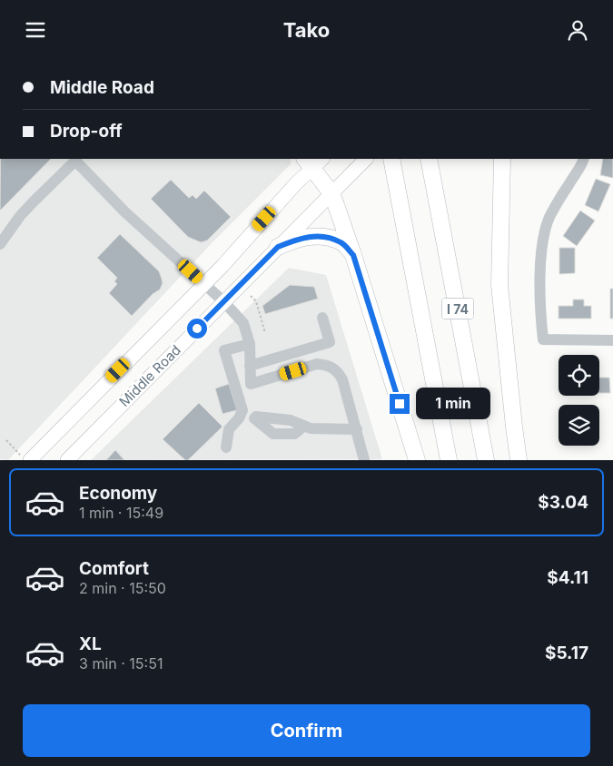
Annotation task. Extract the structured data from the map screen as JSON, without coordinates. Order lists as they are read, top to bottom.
{
  "streets": {
    "highway": ["I 74"],
    "main road": ["Middle Road"]
  },
  "page": {
    "header": "Tako",
    "banner": ["Middle Road", "Drop-off"],
    "bubble": "1 min",
    "list": [
      {
        "name": "Economy",
        "note": "1 min · 15:49",
        "value": "$3.04"
      },
      {
        "name": "Comfort",
        "note": "2 min · 15:50",
        "value": "$4.11"
      },
      {
        "name": "XL",
        "note": "3 min · 15:51",
        "value": "$5.17"
      }
    ],
    "buttons": "Confirm"
  }
}
